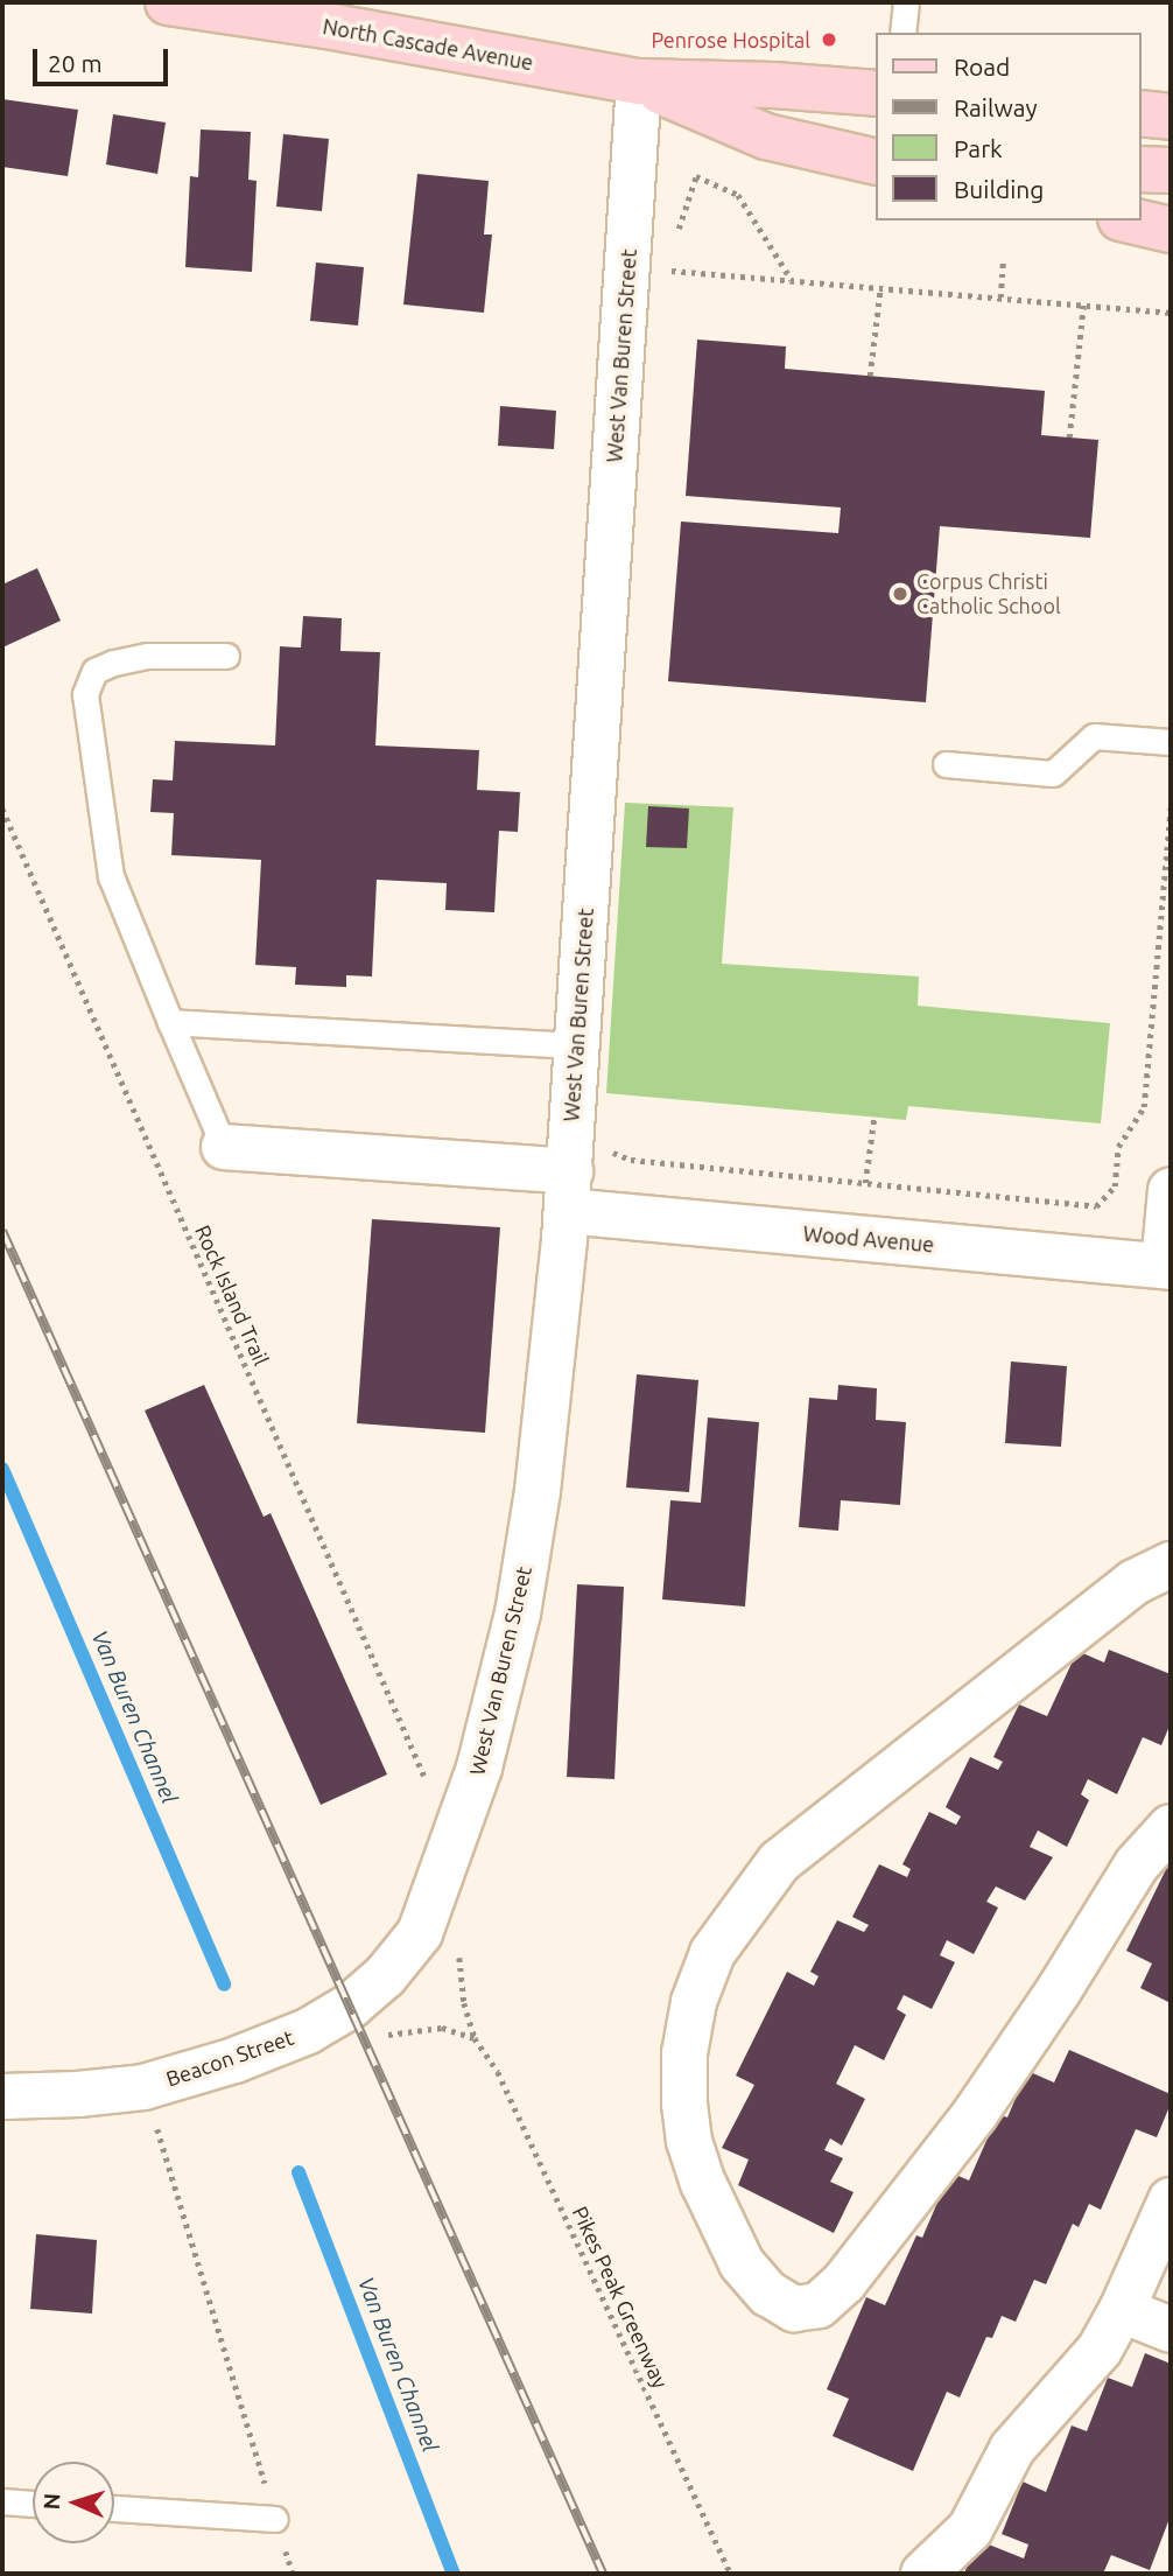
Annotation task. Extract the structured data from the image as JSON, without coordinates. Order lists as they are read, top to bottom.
{
  "streets": {
    "main road": ["North Cascade Avenue"],
    "street": ["West Van Buren Street", "Wood Avenue", "Beacon Street"],
    "path": ["Rock Island Trail", "Pikes Peak Greenway"]
  },
  "crossings": [
    ["North Cascade Avenue", "West Van Buren Street"],
    ["West Van Buren Street", "Wood Avenue"],
    ["West Van Buren Street", "Beacon Street"],
    ["West Van Buren Street", "Pikes Peak Greenway"],
    ["Beacon Street", "Pikes Peak Greenway"]
  ],
  "water": ["Van Buren Channel"],
  "places": ["Penrose Hospital", "Corpus Christi Catholic School"],
  "legend": [
    "Road",
    "Railway",
    "Park",
    "Building"
  ],
  "scale_bar": "20 m",
  "north": "left"
}
